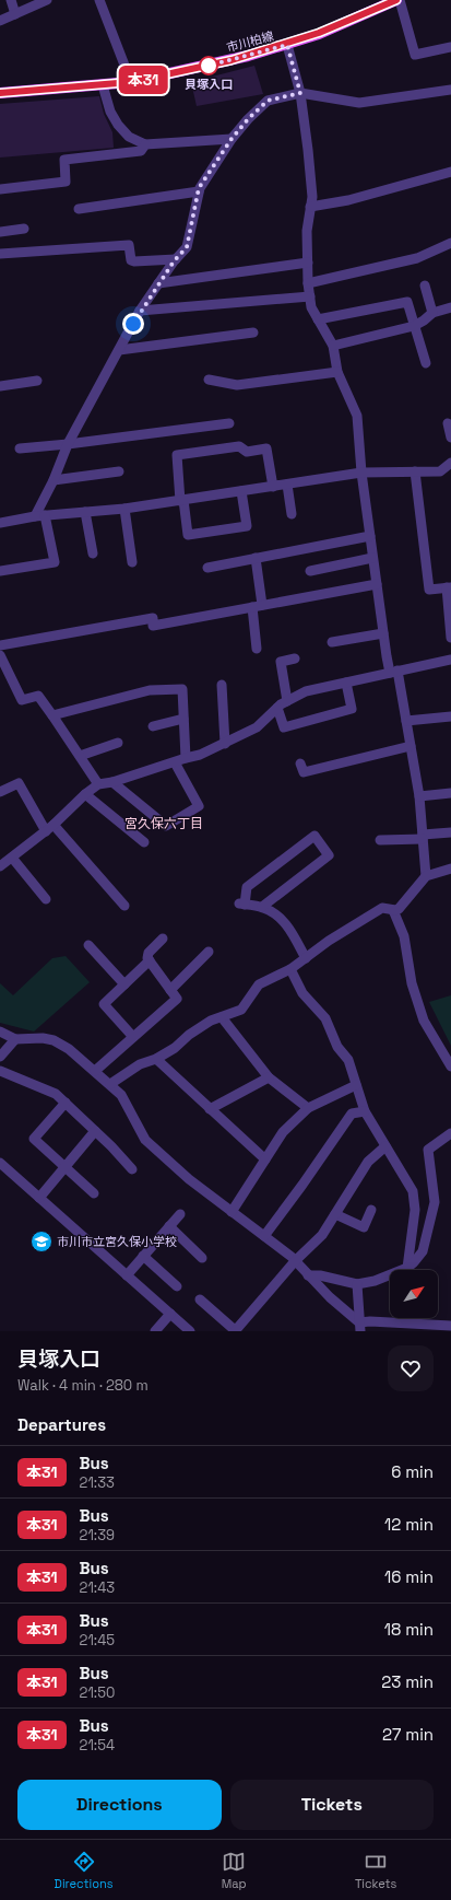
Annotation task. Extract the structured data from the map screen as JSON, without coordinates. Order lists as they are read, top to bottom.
{
  "streets": {
    "main road": ["市川柏線"]
  },
  "districts": ["宮久保六丁目"],
  "places": {
    "other": ["貝塚入口"],
    "school or university": ["市川市立宮久保小学校"]
  },
  "lines": ["bus line 本31"],
  "north": "top right",
  "page": {
    "on_map": "本31",
    "heading": [
      ["貝塚入口", "Walk · 4 min · 280 m"],
      "Departures"
    ],
    "list": [
      {
        "mark": "本31",
        "name": "Bus",
        "note": "21:33",
        "value": "6 min"
      },
      {
        "mark": "本31",
        "name": "Bus",
        "note": "21:39",
        "value": "12 min"
      },
      {
        "mark": "本31",
        "name": "Bus",
        "note": "21:43",
        "value": "16 min"
      },
      {
        "mark": "本31",
        "name": "Bus",
        "note": "21:45",
        "value": "18 min"
      },
      {
        "mark": "本31",
        "name": "Bus",
        "note": "21:50",
        "value": "23 min"
      },
      {
        "mark": "本31",
        "name": "Bus",
        "note": "21:54",
        "value": "27 min"
      }
    ],
    "buttons": ["Directions", "Tickets"],
    "tabs": ["Directions", "Map", "Tickets"]
  }
}
